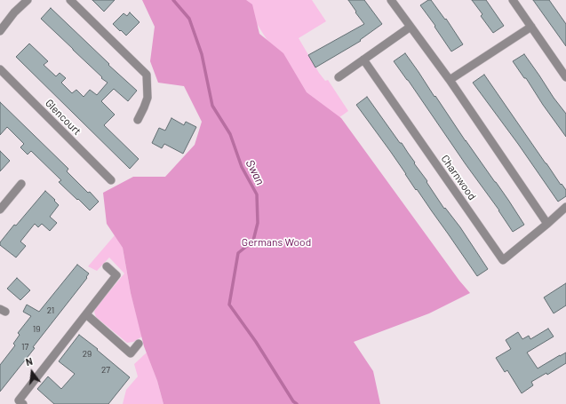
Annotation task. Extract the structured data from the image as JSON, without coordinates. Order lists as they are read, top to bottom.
{
  "streets": {
    "street": ["Glencourt", "Charnwood"]
  },
  "water": ["Swan"],
  "parks": ["Germans Wood"],
  "house_numbers": [
    "21",
    "19",
    "17",
    "29",
    "27"
  ],
  "north": "top"
}
